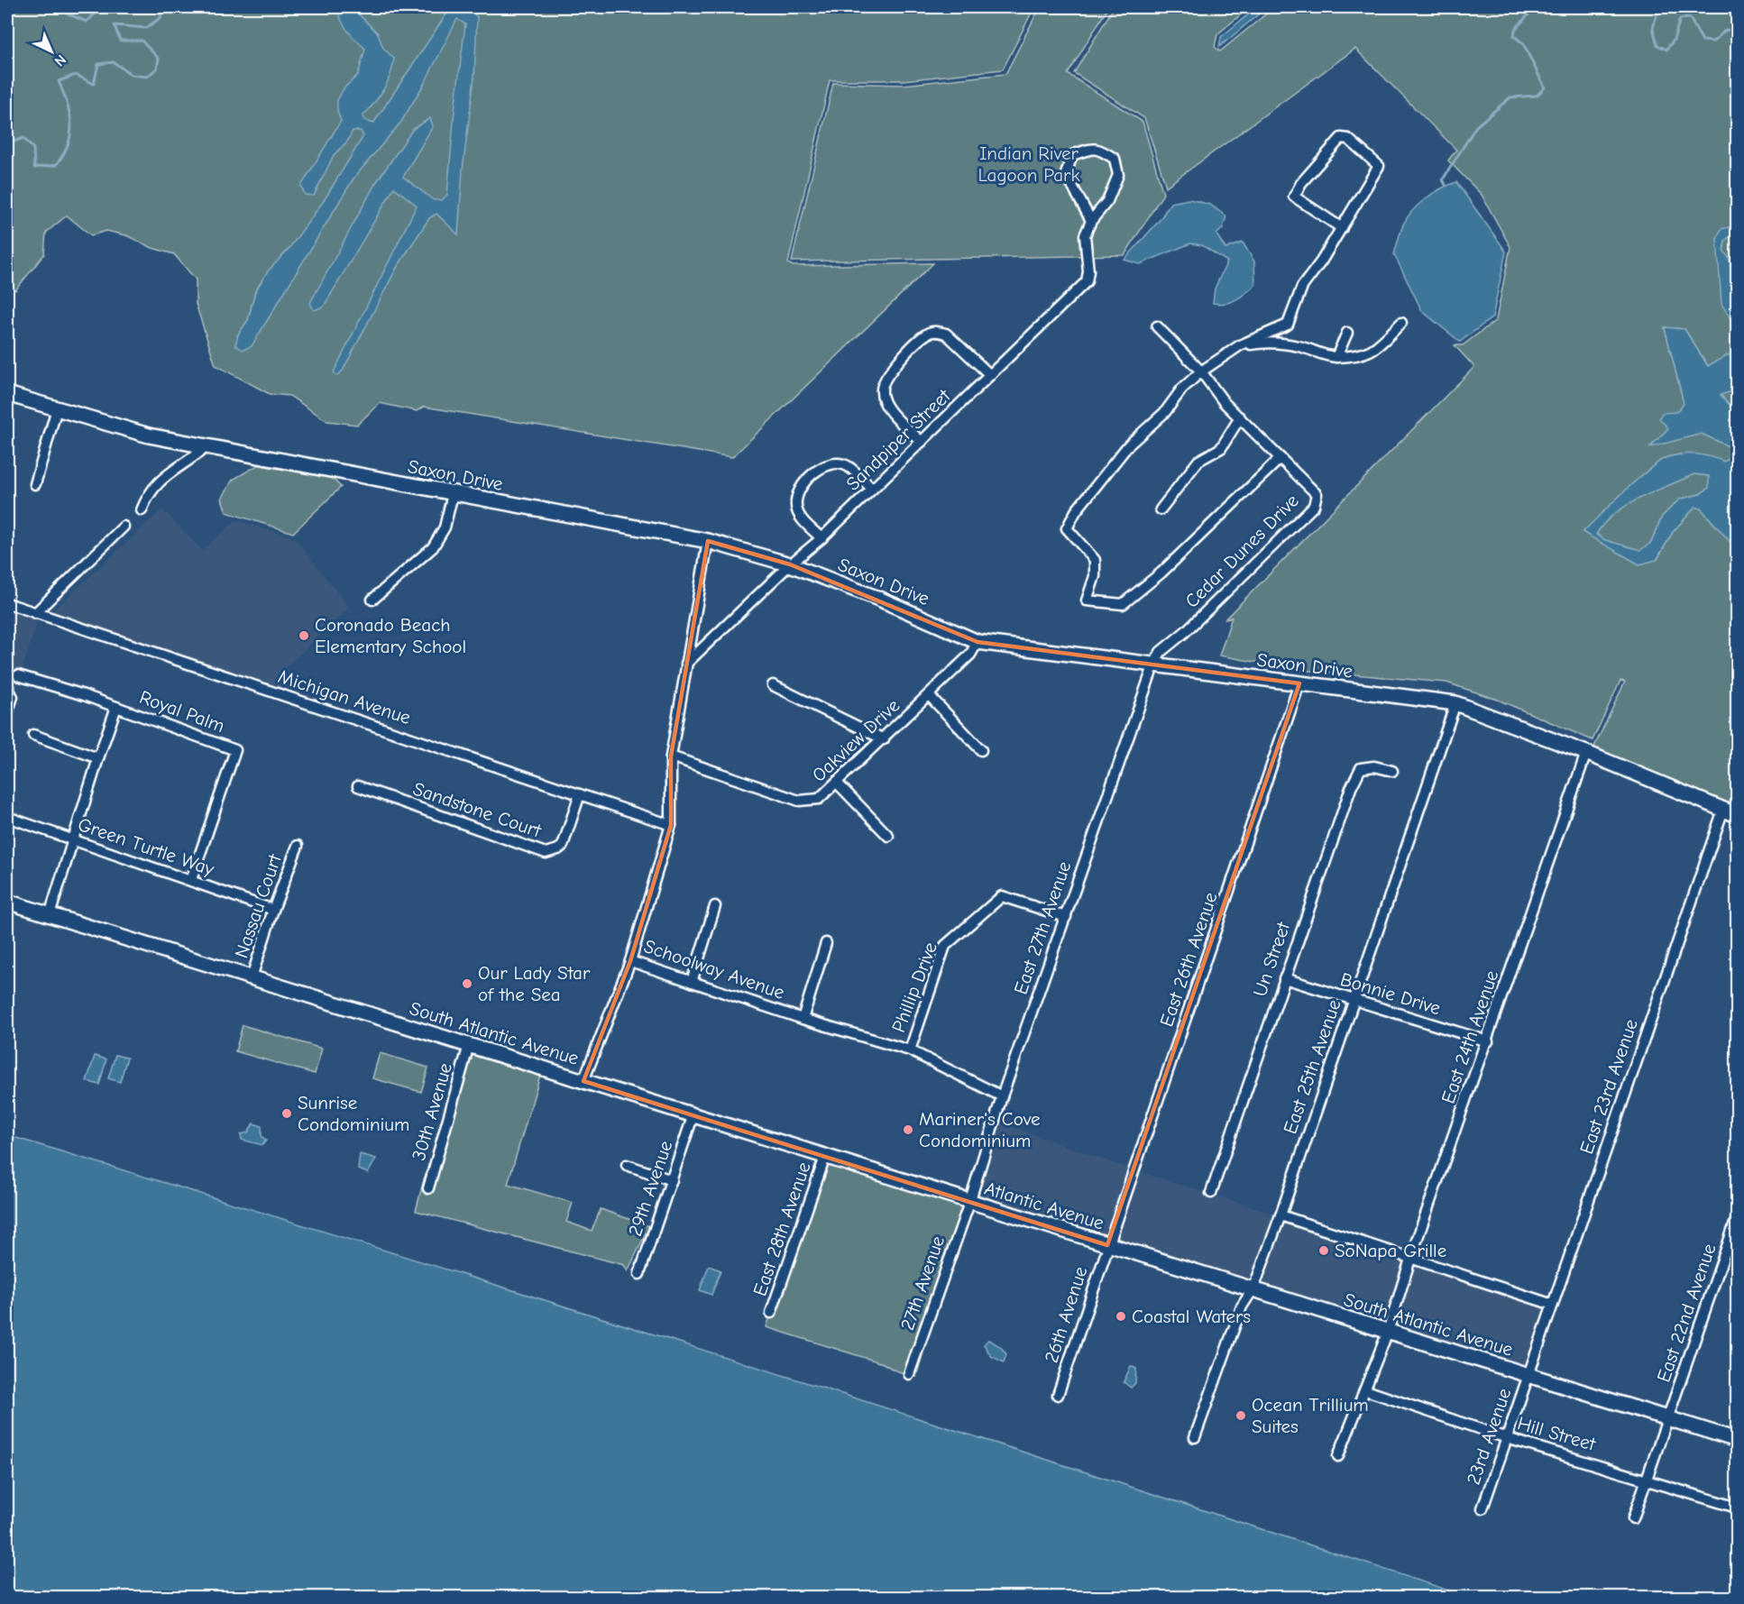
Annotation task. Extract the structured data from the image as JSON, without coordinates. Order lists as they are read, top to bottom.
{
  "streets": {
    "street": [
      "Sandpiper Street",
      "Saxon Drive",
      "Cedar Dunes Drive",
      "Michigan Avenue",
      "Royal Palm",
      "Oakview Drive",
      "Sandstone Court",
      "Green Turtle Way",
      "Nassau Court",
      "East 27th Avenue",
      "East 26th Avenue",
      "Un Street",
      "Schoolway Avenue",
      "Phillip Drive",
      "Bonnie Drive",
      "South Atlantic Avenue",
      "East 24th Avenue",
      "East 25th Avenue",
      "East 23rd Avenue",
      "30th Avenue",
      "29th Avenue",
      "Atlantic Avenue",
      "East 28th Avenue",
      "27th Avenue",
      "East 22nd Avenue",
      "26th Avenue",
      "Hill Street",
      "23rd Avenue"
    ]
  },
  "crossings": [
    ["Sandpiper Street", "Saxon Drive"],
    ["Sandpiper Street", "Schoolway Avenue"],
    ["Saxon Drive", "Cedar Dunes Drive"],
    ["Saxon Drive", "Oakview Drive"],
    ["Saxon Drive", "East 27th Avenue"],
    ["Saxon Drive", "East 26th Avenue"],
    ["Saxon Drive", "Schoolway Avenue"],
    ["Saxon Drive", "East 24th Avenue"],
    ["Saxon Drive", "East 25th Avenue"],
    ["Saxon Drive", "East 23rd Avenue"],
    ["Cedar Dunes Drive", "East 27th Avenue"],
    ["Michigan Avenue", "Sandstone Court"],
    ["Michigan Avenue", "Schoolway Avenue"],
    ["Royal Palm", "Green Turtle Way"],
    ["Oakview Drive", "Schoolway Avenue"],
    ["Green Turtle Way", "Nassau Court"],
    ["Nassau Court", "South Atlantic Avenue"],
    ["East 27th Avenue", "Schoolway Avenue"],
    ["East 27th Avenue", "Phillip Drive"],
    ["East 27th Avenue", "South Atlantic Avenue"],
    ["East 27th Avenue", "Atlantic Avenue"],
    ["East 27th Avenue", "27th Avenue"],
    ["East 26th Avenue", "South Atlantic Avenue"],
    ["East 26th Avenue", "Atlantic Avenue"],
    ["East 26th Avenue", "26th Avenue"],
    ["Un Street", "Bonnie Drive"],
    ["Schoolway Avenue", "Phillip Drive"],
    ["Bonnie Drive", "East 24th Avenue"],
    ["Bonnie Drive", "East 25th Avenue"],
    ["South Atlantic Avenue", "East 24th Avenue"],
    ["South Atlantic Avenue", "East 25th Avenue"],
    ["South Atlantic Avenue", "East 23rd Avenue"],
    ["South Atlantic Avenue", "30th Avenue"],
    ["South Atlantic Avenue", "29th Avenue"],
    ["South Atlantic Avenue", "Atlantic Avenue"],
    ["South Atlantic Avenue", "East 28th Avenue"],
    ["South Atlantic Avenue", "27th Avenue"],
    ["South Atlantic Avenue", "East 22nd Avenue"],
    ["South Atlantic Avenue", "26th Avenue"],
    ["South Atlantic Avenue", "23rd Avenue"],
    ["East 24th Avenue", "Hill Street"],
    ["East 23rd Avenue", "23rd Avenue"],
    ["Atlantic Avenue", "27th Avenue"],
    ["Atlantic Avenue", "26th Avenue"],
    ["East 22nd Avenue", "Hill Street"],
    ["Hill Street", "23rd Avenue"]
  ],
  "parks": ["Indian River Lagoon Park"],
  "places": [
    "Coronado Beach Elementary School",
    "Our Lady Star of the Sea",
    "Sunrise Condominium",
    "Mariner's Cove Condominium",
    "SoNapa Grille",
    "Coastal Waters",
    "Ocean Trillium Suites"
  ],
  "north": "bottom right"
}
